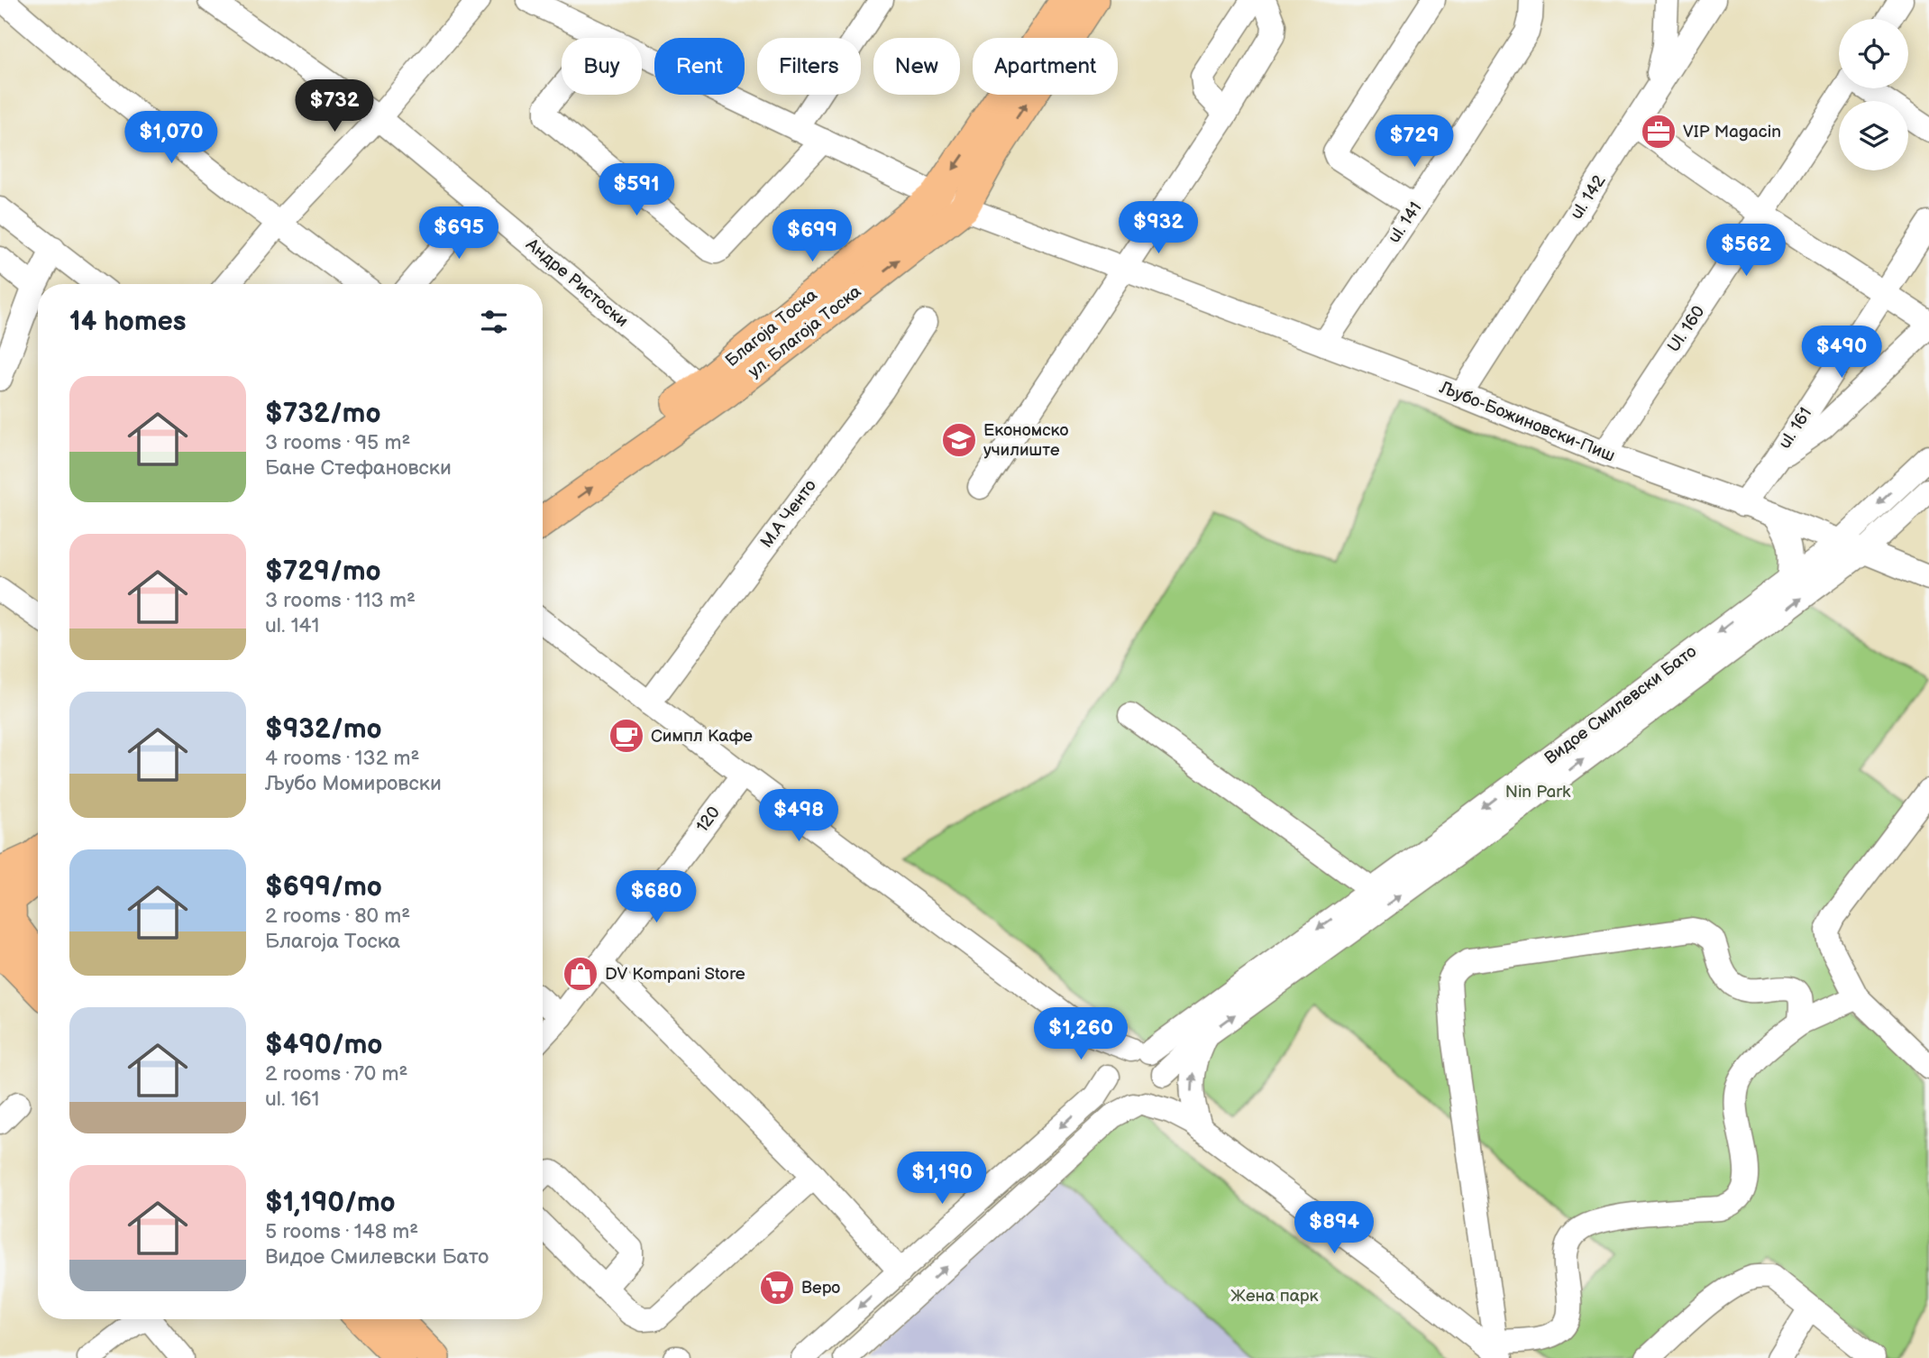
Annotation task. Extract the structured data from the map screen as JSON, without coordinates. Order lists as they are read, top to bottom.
{
  "streets": {
    "main road": ["Благоја Тоска", "ул. Благоја Тоска"],
    "street": [
      "ul. 142",
      "ul. 141",
      "Андре Ристоски",
      "Ul. 160",
      "Љубо-Божиновски-Пиш",
      "ul. 161",
      "М.А Ченто",
      "Видое Смилевски Бато",
      "120"
    ]
  },
  "crossings": [
    ["ul. 142", "Љубо-Божиновски-Пиш"],
    ["ul. 141", "Љубо-Божиновски-Пиш"],
    ["Андре Ристоски", "Благоја Тоска"],
    ["Благоја Тоска", "Љубо-Божиновски-Пиш"],
    ["Ul. 160", "Љубо-Божиновски-Пиш"],
    ["ул. Благоја Тоска", "Љубо-Божиновски-Пиш"],
    ["Љубо-Божиновски-Пиш", "ul. 161"],
    ["Љубо-Божиновски-Пиш", "Видое Смилевски Бато"]
  ],
  "one_way": ["ул. Благоја Тоска"],
  "parks": ["Nin Park", "Жена парк"],
  "places": {
    "office": ["VIP Magacin"],
    "school or university": ["Економско училиште"],
    "cafe": ["Симпл Кафе"],
    "shop": ["DV Kompani Store"],
    "supermarket": ["Веро"]
  },
  "page": {
    "chip": [
      "Buy",
      "Rent",
      "Filters",
      "New",
      "Apartment"
    ],
    "price": [
      "$732",
      "$1,070",
      "$729",
      "$591",
      "$932",
      "$695",
      "$699",
      "$562",
      "$490",
      "$498",
      "$680",
      "$1,260",
      "$1,190",
      "$894"
    ],
    "heading": "14 homes",
    "list": [
      {
        "name": "$732/mo",
        "note": "3 rooms · 95 m² · Бане Стефановски"
      },
      {
        "name": "$729/mo",
        "note": "3 rooms · 113 m² · ul. 141"
      },
      {
        "name": "$932/mo",
        "note": "4 rooms · 132 m² · Љубо Момировски"
      },
      {
        "name": "$699/mo",
        "note": "2 rooms · 80 m² · Благоја Тоска"
      },
      {
        "name": "$490/mo",
        "note": "2 rooms · 70 m² · ul. 161"
      },
      {
        "name": "$1,190/mo",
        "note": "5 rooms · 148 m² · Видое Смилевски Бато"
      }
    ]
  }
}
